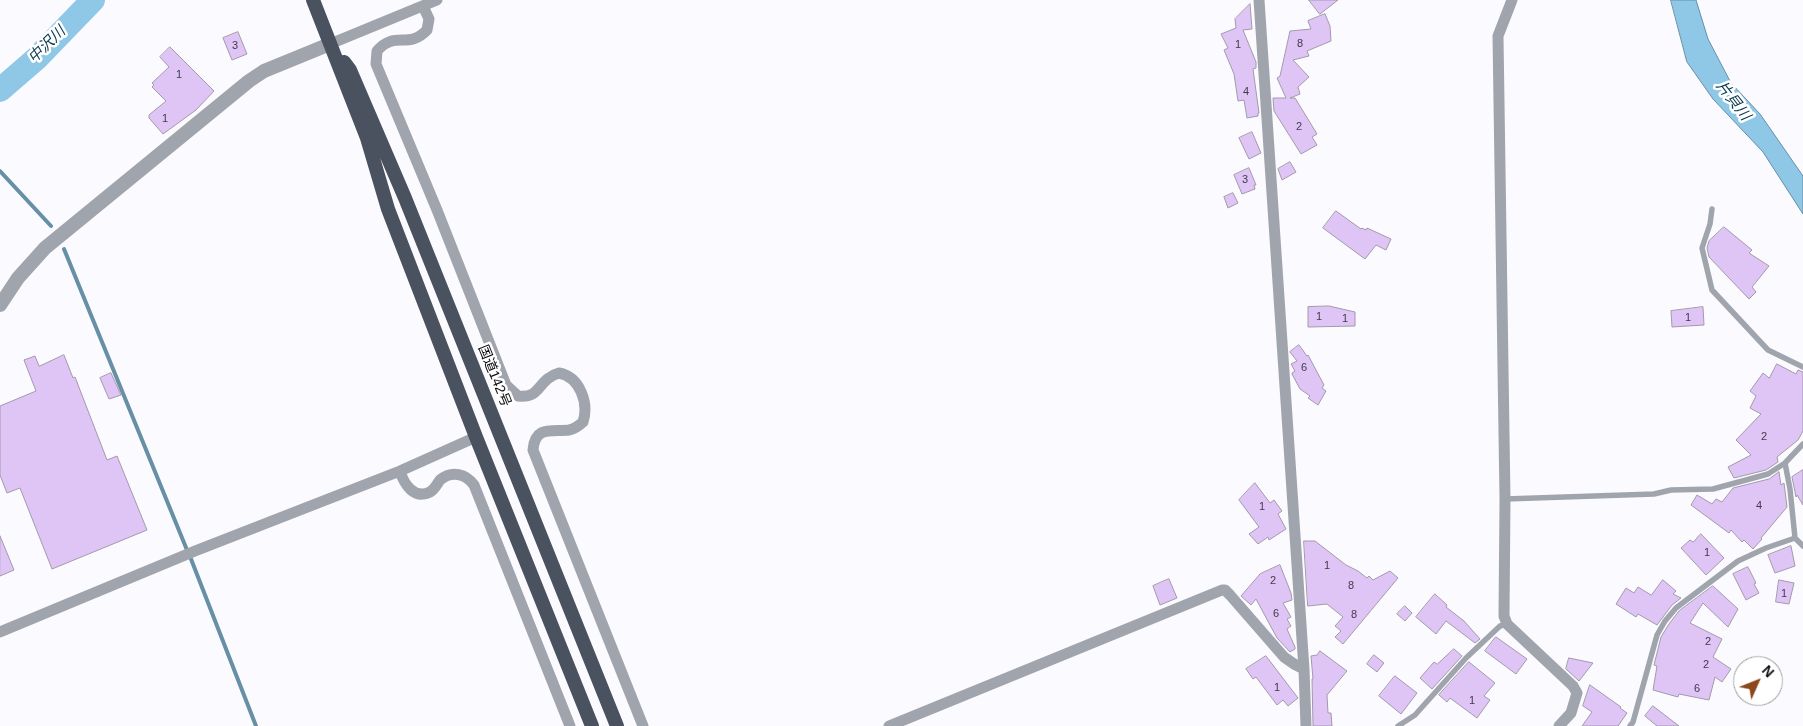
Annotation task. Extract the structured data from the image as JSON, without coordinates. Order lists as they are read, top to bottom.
{
  "streets": {
    "highway": ["国道142号"]
  },
  "water": ["中沢川", "片貝川"],
  "house_numbers": [
    "8",
    "1",
    "3",
    "1",
    "4",
    "1",
    "2",
    "3",
    "1",
    "1",
    "1",
    "6",
    "2",
    "4",
    "1",
    "1",
    "1",
    "2",
    "8",
    "1",
    "6",
    "8",
    "2",
    "2",
    "1",
    "6",
    "1"
  ],
  "north": "top right"
}
